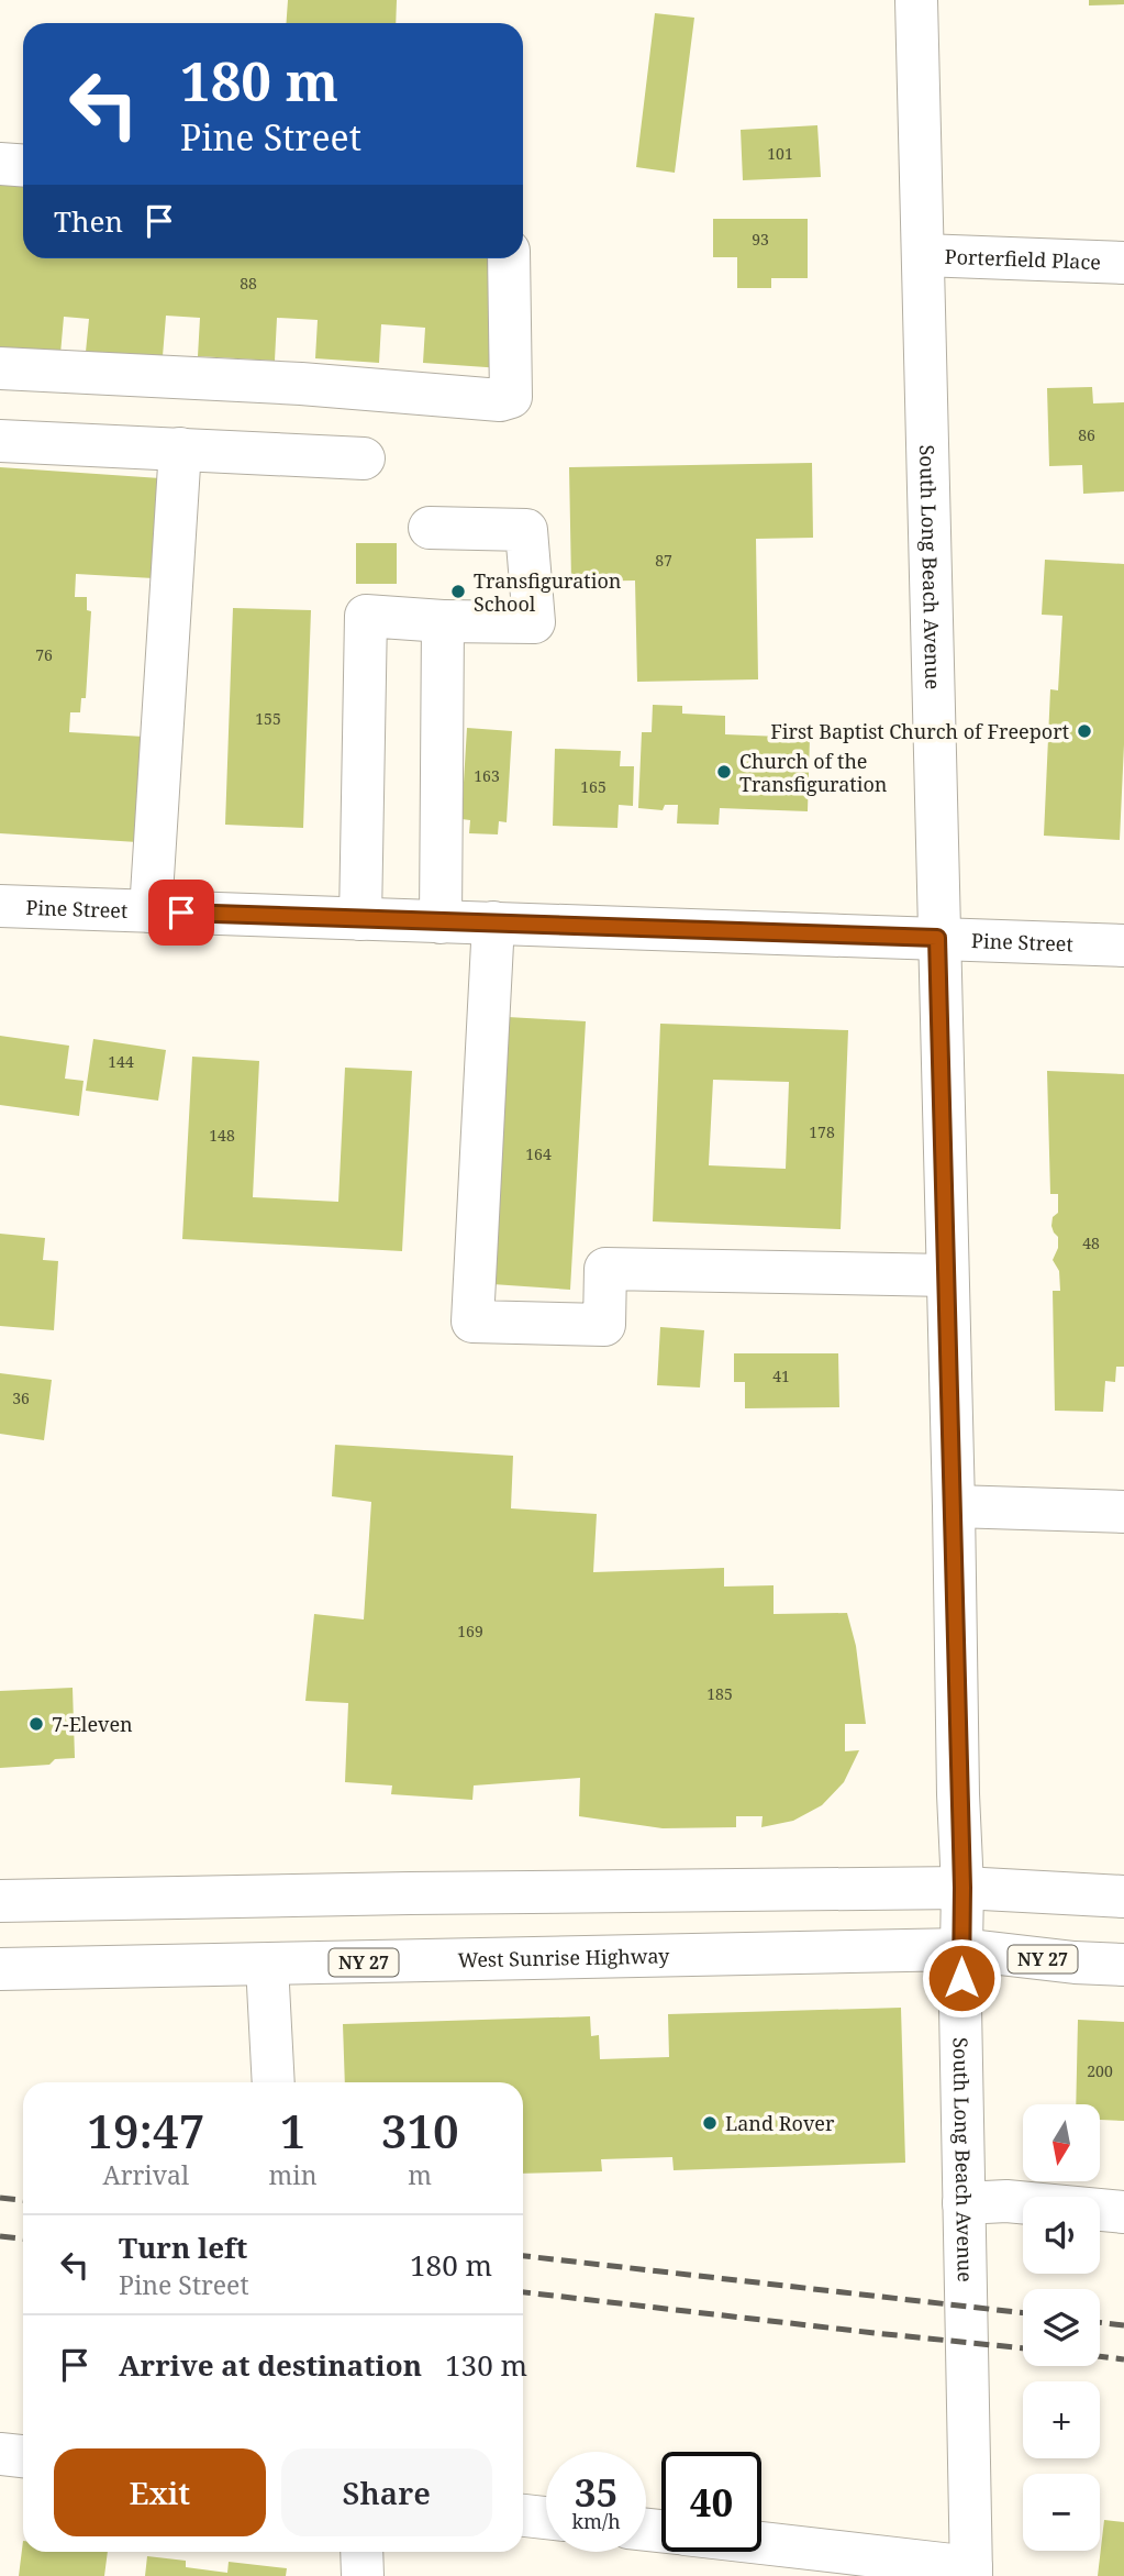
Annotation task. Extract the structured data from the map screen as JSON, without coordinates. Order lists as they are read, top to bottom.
{
  "streets": {
    "main road": [
      "Porterfield Place",
      "South Long Beach Avenue",
      "Pine Street",
      "West Sunrise Highway",
      "NY 27"
    ]
  },
  "crossings": [
    ["Porterfield Place", "South Long Beach Avenue"],
    ["South Long Beach Avenue", "Pine Street"],
    ["South Long Beach Avenue", "West Sunrise Highway"]
  ],
  "places": [
    "Transfiguration School",
    "First Baptist Church of Freeport",
    "Church of the Transfiguration",
    "7-Eleven",
    "Land Rover"
  ],
  "house_numbers": [
    "101",
    "93",
    "88",
    "86",
    "87",
    "76",
    "155",
    "163",
    "165",
    "144",
    "178",
    "148",
    "164",
    "48",
    "41",
    "36",
    "169",
    "185",
    "200"
  ],
  "north": "bottom",
  "page": {
    "turn": ["180 m", "Pine Street"],
    "then": "Then",
    "eta": [
      "19:47",
      "Arrival",
      "1",
      "min",
      "310",
      "m"
    ],
    "map_buttons": ["+", "−"],
    "list": [
      {
        "name": "Turn left",
        "note": "Pine Street",
        "value": "180 m"
      },
      {
        "name": "Arrive at destination",
        "value": "130 m"
      }
    ],
    "buttons": ["Exit", "Share"],
    "speed": "35 km/h",
    "limit": "40"
  }
}
